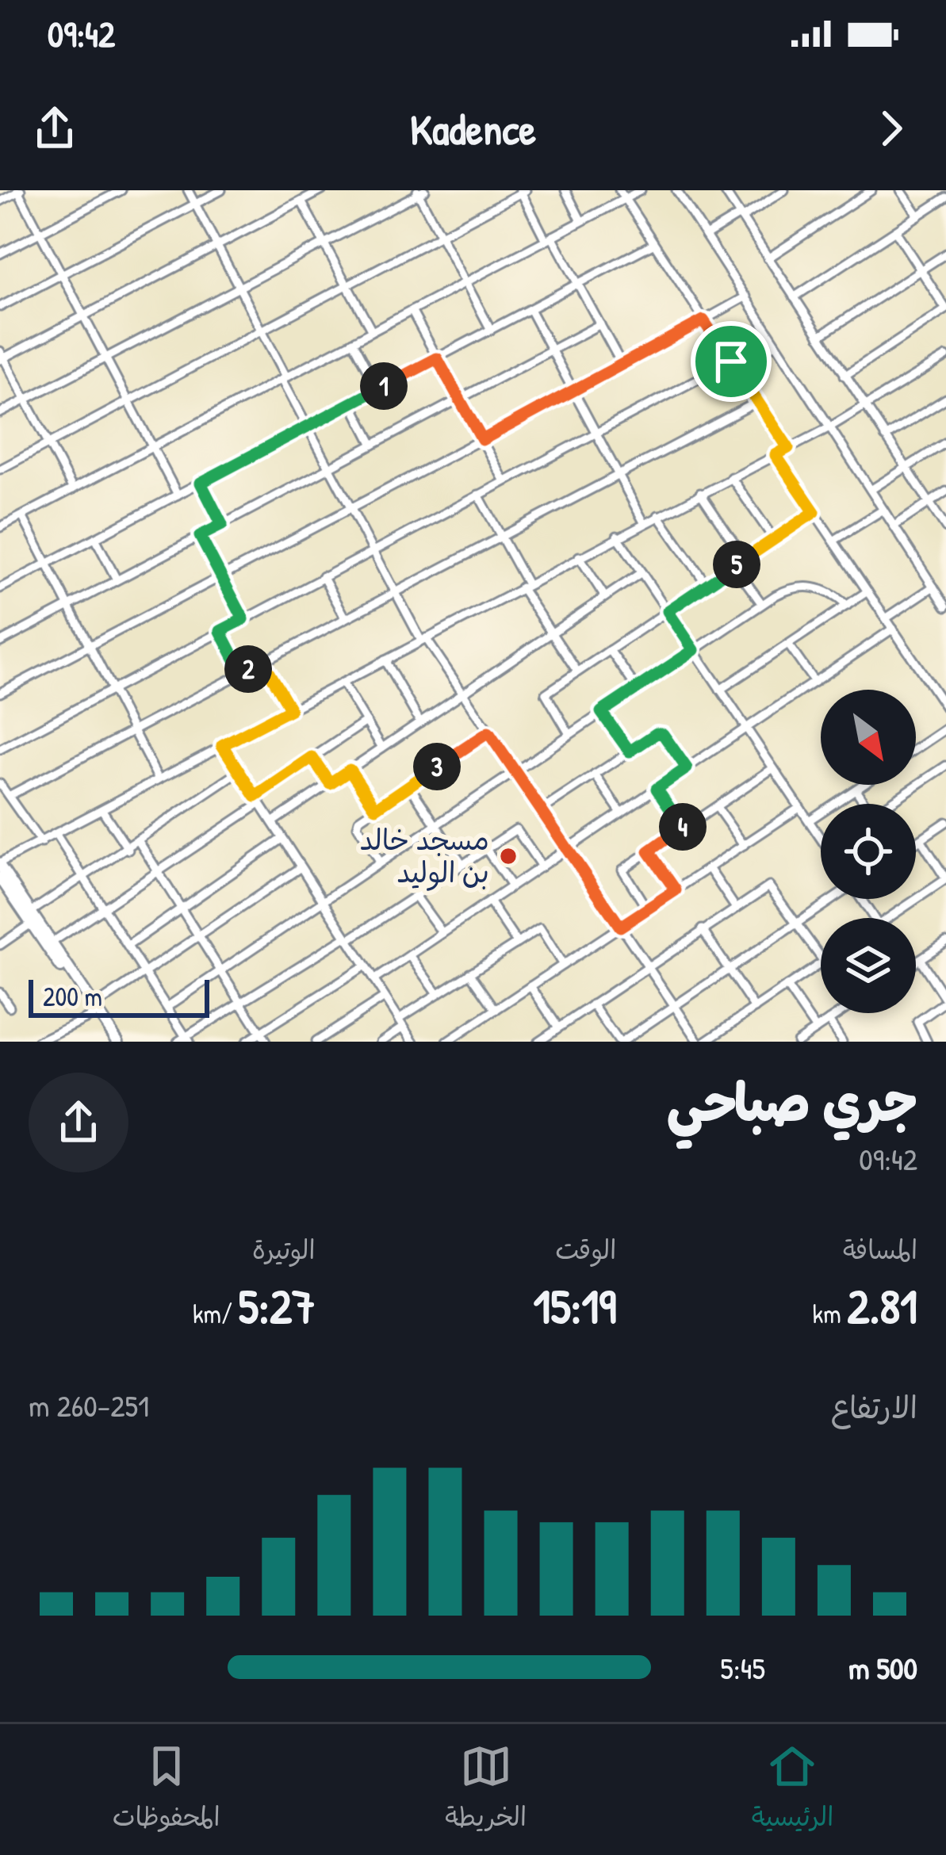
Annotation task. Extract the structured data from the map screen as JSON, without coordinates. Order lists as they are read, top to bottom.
{
  "places": ["مسجد خالد بن الوليد"],
  "scale_bar": "200 m",
  "north": "bottom right",
  "page": {
    "status": "09:42",
    "header": "Kadence",
    "pins": [
      "1",
      "5",
      "2",
      "3",
      "4"
    ],
    "scale": "200 m",
    "heading": ["جري صباحي", "09:42"],
    "stats": [
      ["المسافة", "2.81 km"],
      ["الوقت", "15:19"],
      ["الوتيرة", "5:27 /km"]
    ],
    "chart": ["الارتفاع", "251–260 m"],
    "list": [
      {
        "name": "500 m",
        "note": "5:45"
      }
    ],
    "tabs": ["الرئيسية", "الخريطة", "المحفوظات"]
  }
}
